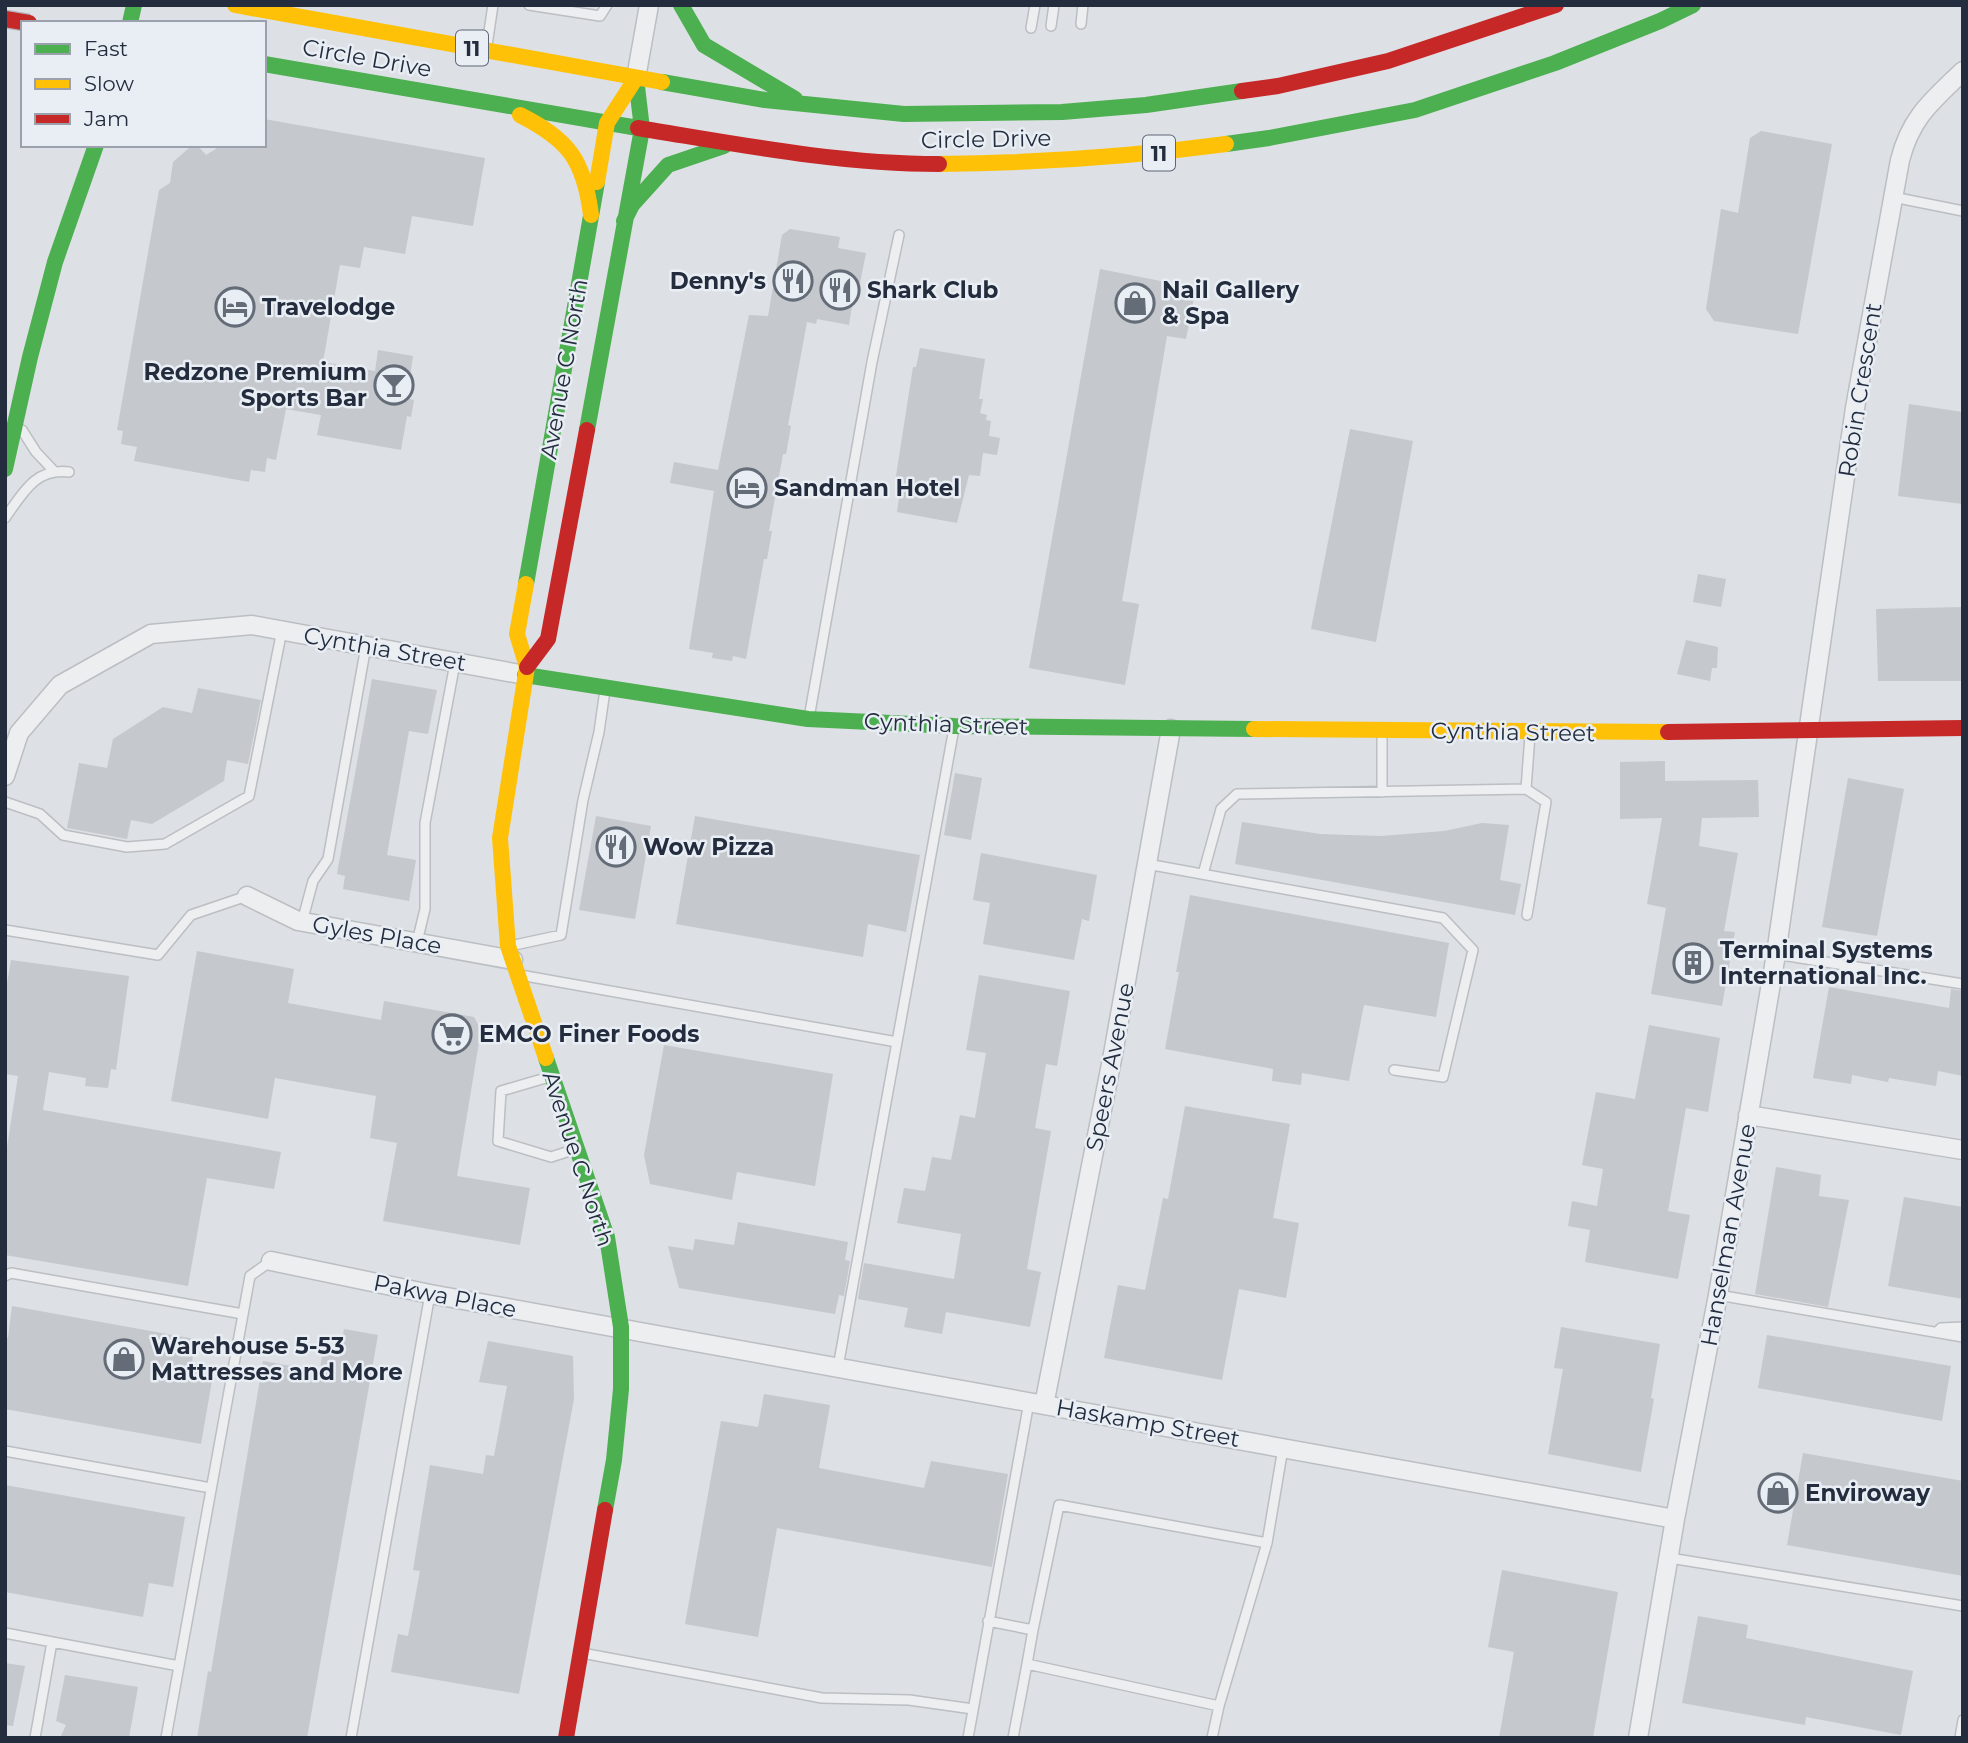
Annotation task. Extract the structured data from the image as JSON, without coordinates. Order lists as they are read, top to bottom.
{
  "streets": {
    "main road": [
      "11",
      "Circle Drive",
      "Avenue C North",
      "Cynthia Street"
    ],
    "street": [
      "Robin Crescent",
      "Gyles Place",
      "Speers Avenue",
      "Hanselman Avenue",
      "Pakwa Place",
      "Haskamp Street"
    ]
  },
  "crossings": [
    ["Circle Drive", "Avenue C North"],
    ["Avenue C North", "Cynthia Street"],
    ["Avenue C North", "Gyles Place"],
    ["Avenue C North", "Pakwa Place"],
    ["Avenue C North", "Haskamp Street"],
    ["Robin Crescent", "Cynthia Street"],
    ["Robin Crescent", "Hanselman Avenue"],
    ["Cynthia Street", "Speers Avenue"],
    ["Cynthia Street", "Hanselman Avenue"],
    ["Speers Avenue", "Haskamp Street"],
    ["Hanselman Avenue", "Haskamp Street"],
    ["Pakwa Place", "Haskamp Street"]
  ],
  "places": {
    "restaurant": ["Denny's", "Shark Club", "Wow Pizza"],
    "shop": ["Nail Gallery & Spa", "Warehouse 5-53 Mattresses and More", "Enviroway"],
    "hotel": ["Travelodge", "Sandman Hotel"],
    "bar": ["Redzone Premium Sports Bar"],
    "building": ["Terminal Systems International Inc."],
    "supermarket": ["EMCO Finer Foods"]
  },
  "legend": ["Fast", "Slow", "Jam"]
}
